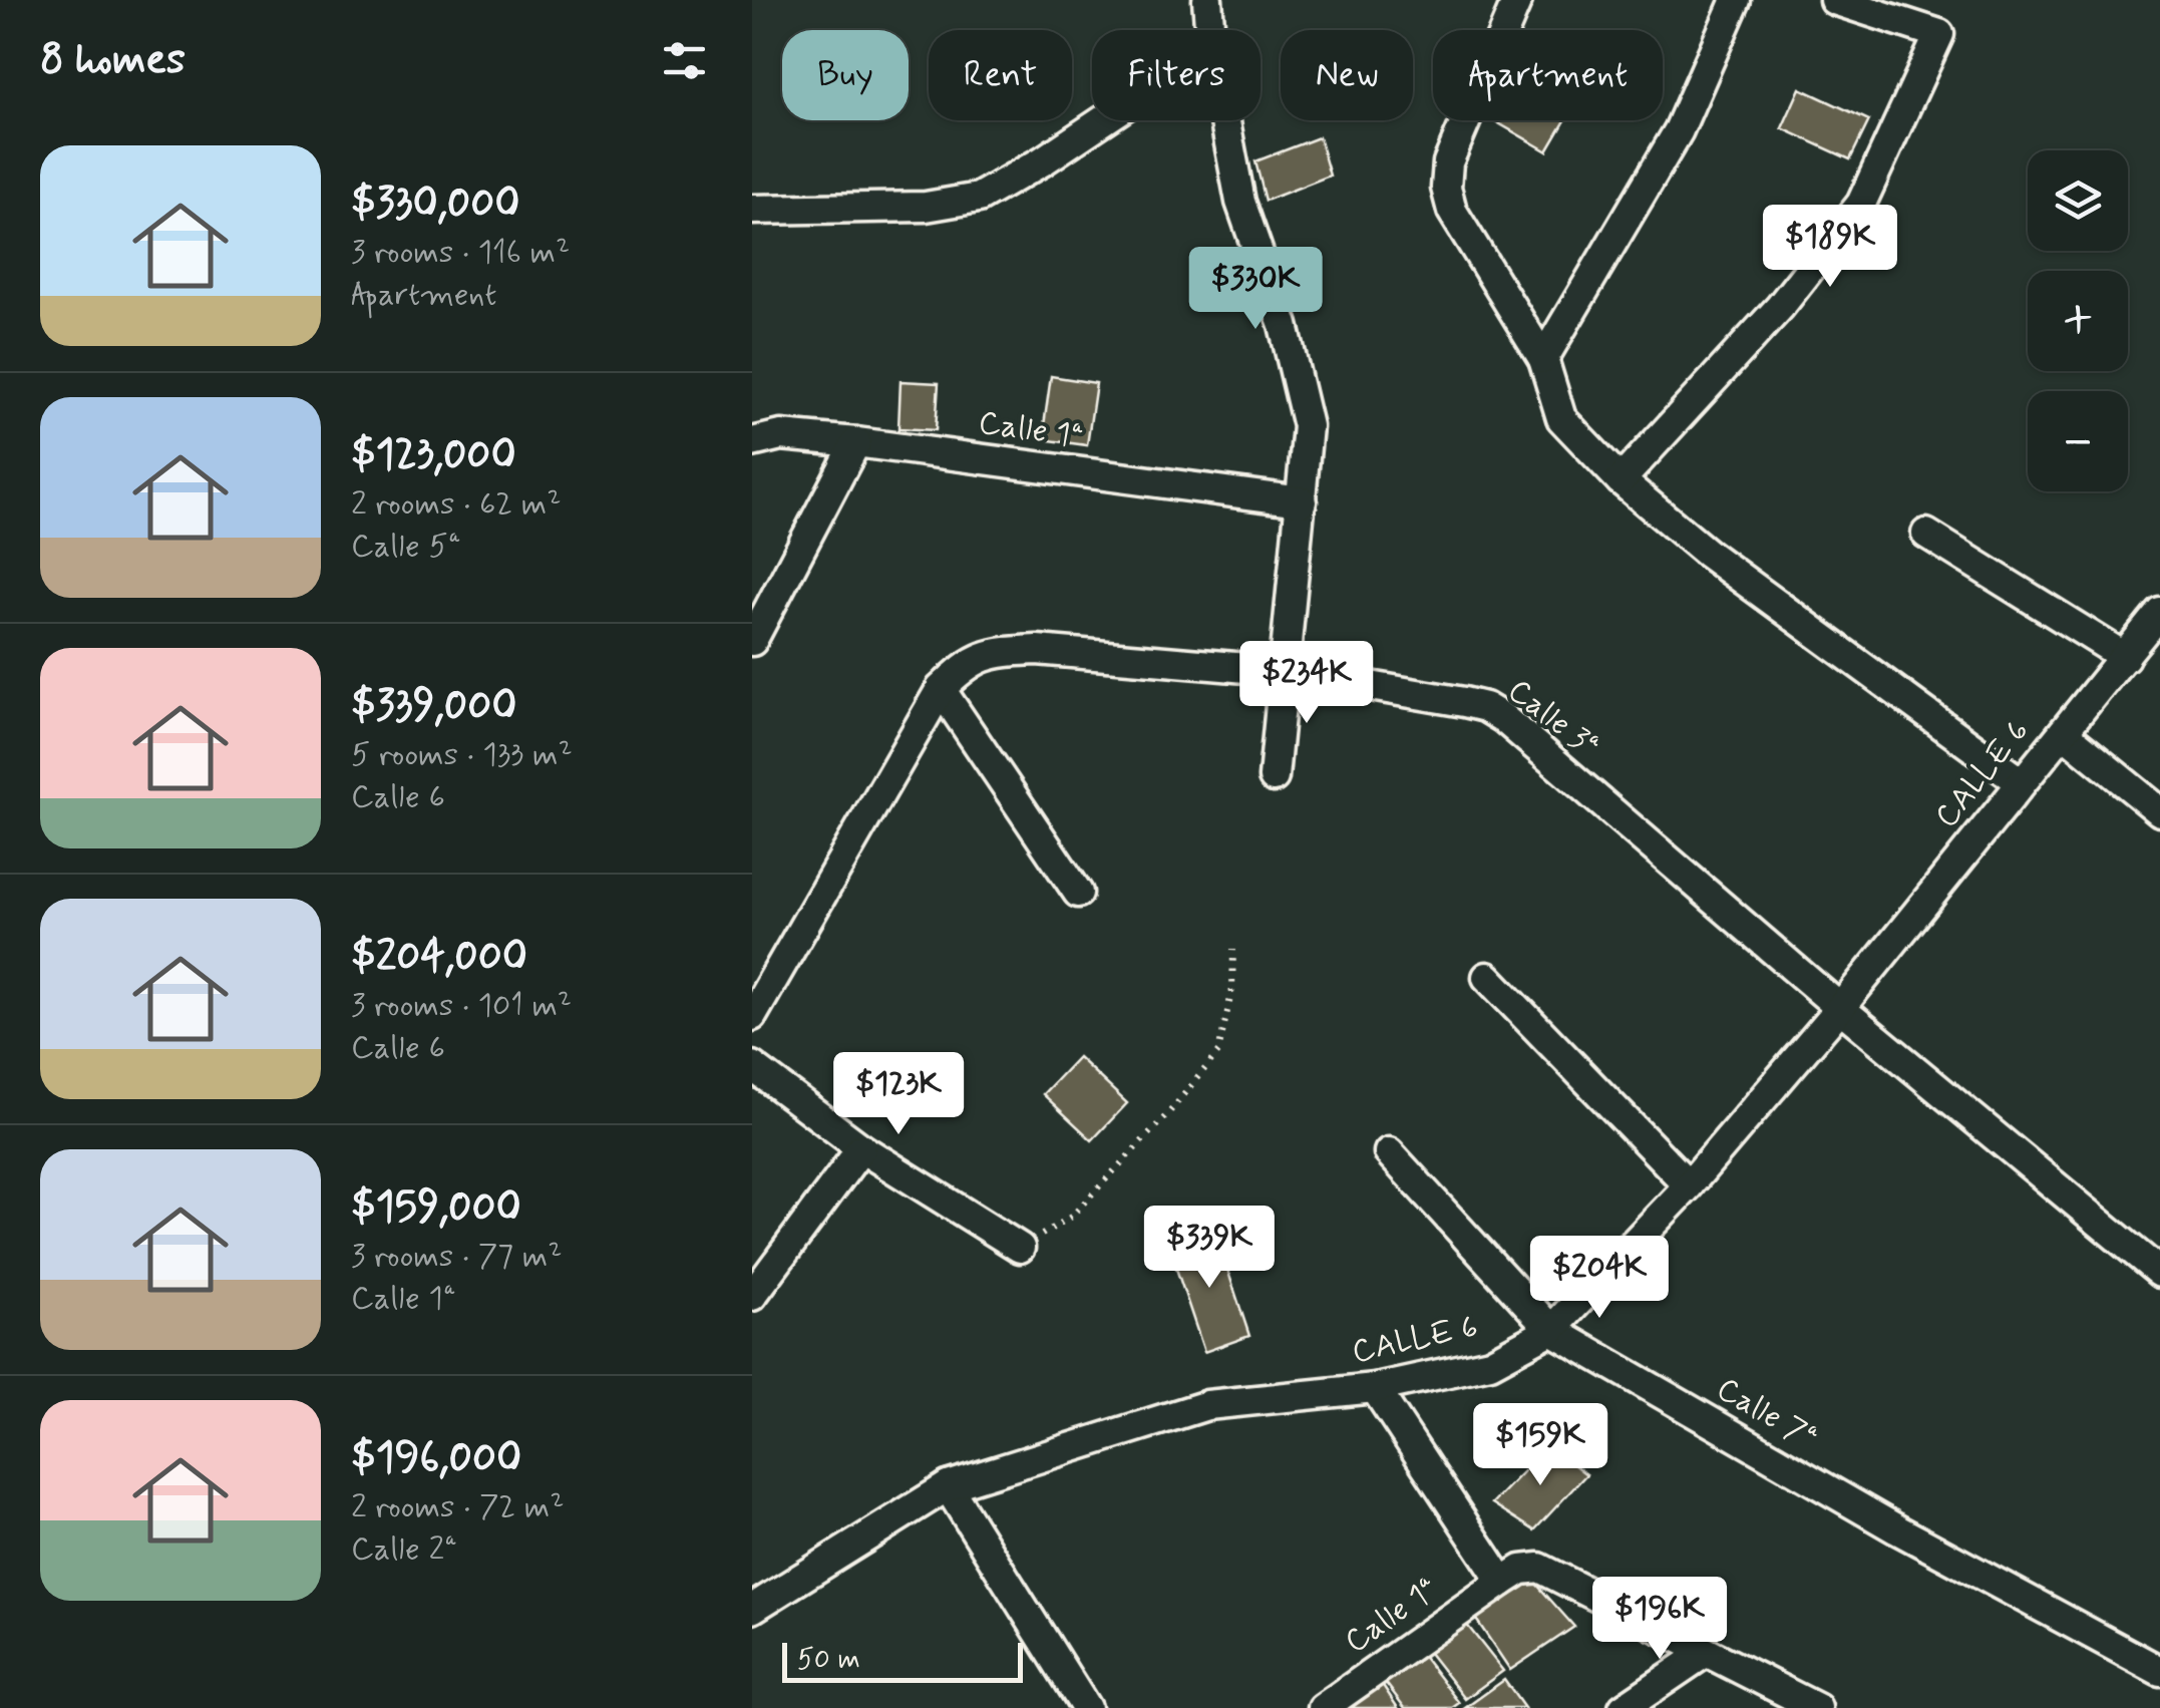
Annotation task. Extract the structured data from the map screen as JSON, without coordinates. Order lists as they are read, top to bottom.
{
  "streets": {
    "street": [
      "Calle 1ª",
      "Calle 3ª",
      "CALLE 6",
      "Calle 7ª"
    ]
  },
  "crossings": [
    ["Calle 3ª", "CALLE 6"],
    ["CALLE 6", "Calle 7ª"]
  ],
  "scale_bar": "50 m",
  "page": {
    "heading": "8 homes",
    "chip": [
      "Buy",
      "Rent",
      "Filters",
      "New",
      "Apartment"
    ],
    "list": [
      {
        "name": "$330,000",
        "note": "3 rooms · 116 m² · Apartment"
      },
      {
        "name": "$123,000",
        "note": "2 rooms · 62 m² · Calle 5ª"
      },
      {
        "name": "$339,000",
        "note": "5 rooms · 133 m² · Calle 6"
      },
      {
        "name": "$204,000",
        "note": "3 rooms · 101 m² · Calle 6"
      },
      {
        "name": "$159,000",
        "note": "3 rooms · 77 m² · Calle 1ª"
      },
      {
        "name": "$196,000",
        "note": "2 rooms · 72 m² · Calle 2ª"
      }
    ],
    "map_buttons": ["+", "−"],
    "price": [
      "$189K",
      "$330K",
      "$234K",
      "$123K",
      "$339K",
      "$204K",
      "$159K",
      "$196K"
    ],
    "scale": "50 m"
  }
}
